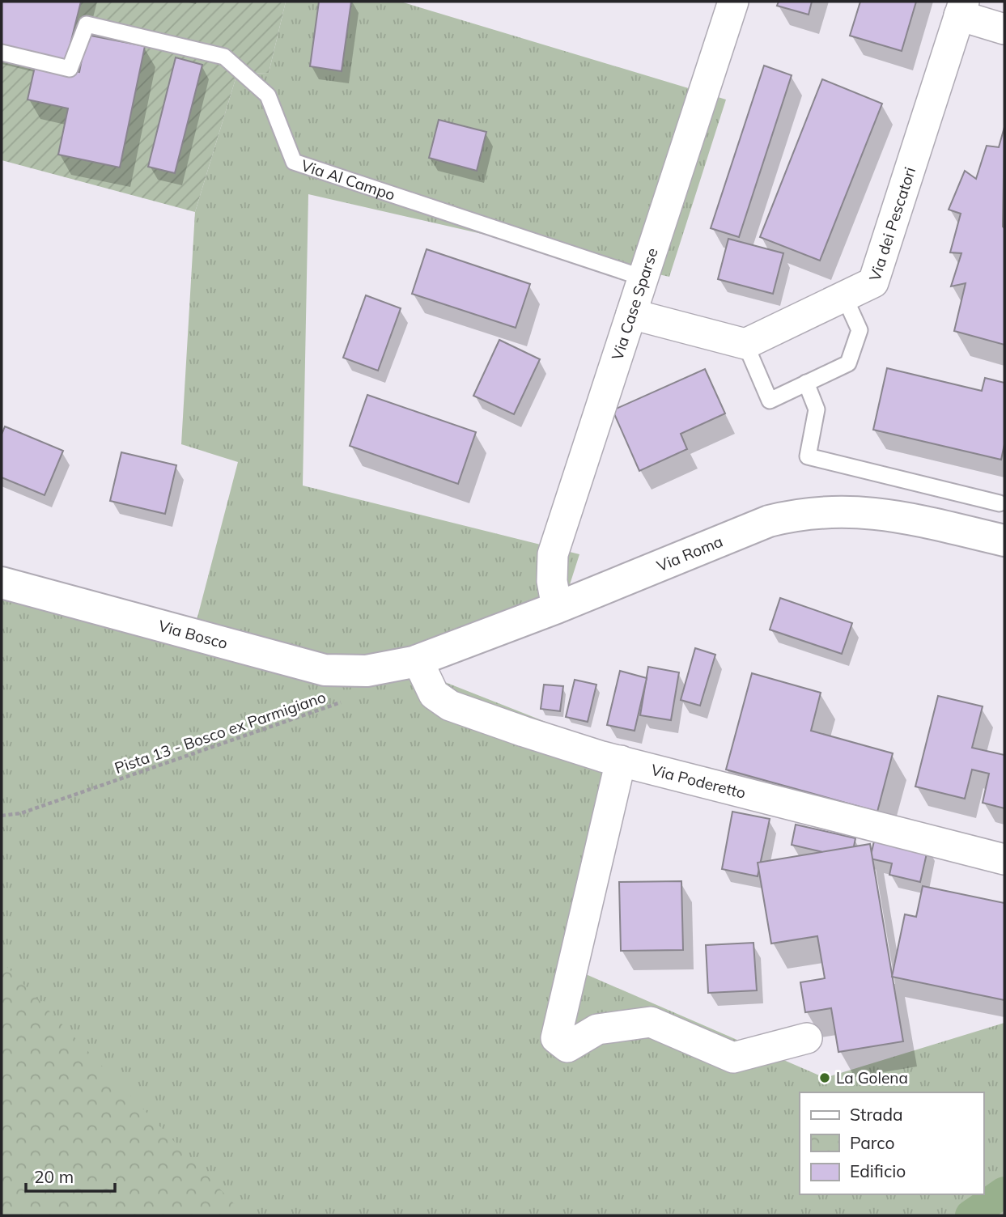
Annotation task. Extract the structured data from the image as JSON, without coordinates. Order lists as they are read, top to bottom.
{
  "streets": {
    "street": [
      "Via dei Pescatori",
      "Via Case Sparse",
      "Via Roma",
      "Via Bosco",
      "Via Poderetto"
    ],
    "lane": ["Via Al Campo"],
    "path": ["Pista 13 - Bosco ex Parmigiano"]
  },
  "crossings": [
    ["Via Al Campo", "Via Case Sparse"],
    ["Via Case Sparse", "Via Roma"],
    ["Via Roma", "Via Bosco"],
    ["Via Roma", "Via Poderetto"]
  ],
  "places": ["La Golena"],
  "legend": ["Strada", "Parco", "Edificio"],
  "scale_bar": "20 m"
}
